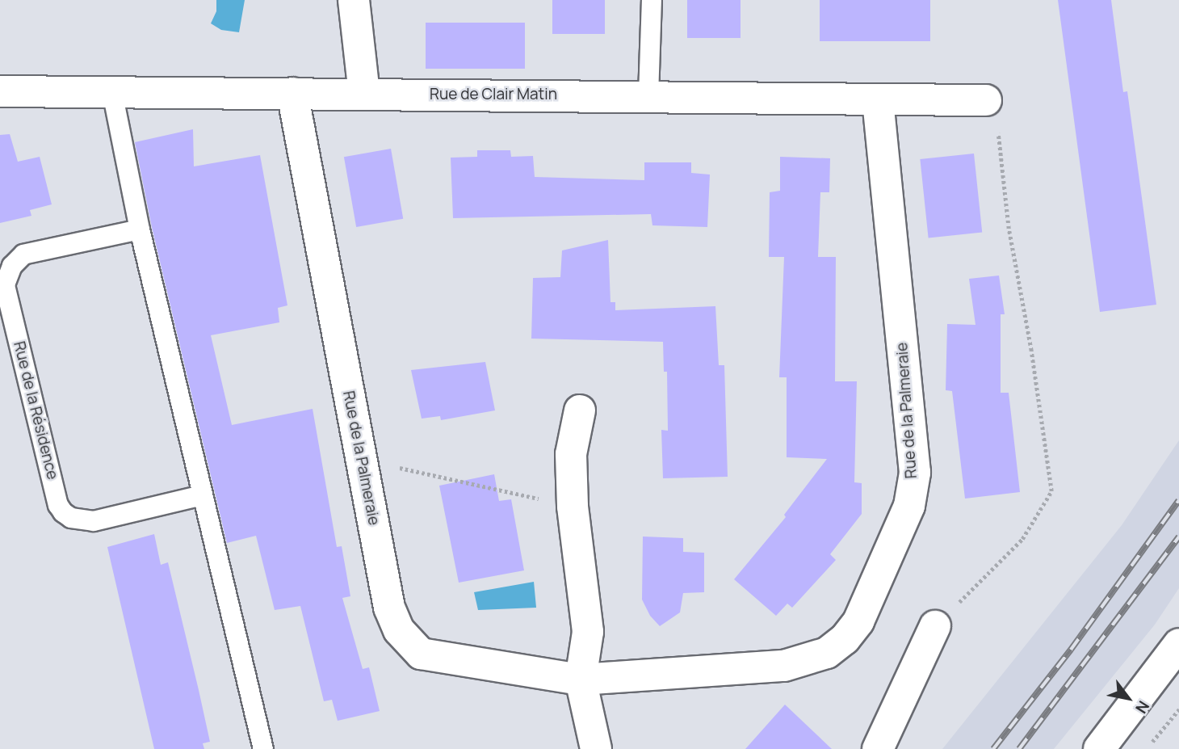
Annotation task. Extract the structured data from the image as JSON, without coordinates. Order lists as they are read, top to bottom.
{
  "streets": {
    "street": ["Rue de Clair Matin", "Rue de la Palmeraie"],
    "lane": ["Rue de la Résidence"]
  },
  "crossings": [
    ["Rue de Clair Matin", "Rue de la Palmeraie"]
  ],
  "north": "bottom right"
}
